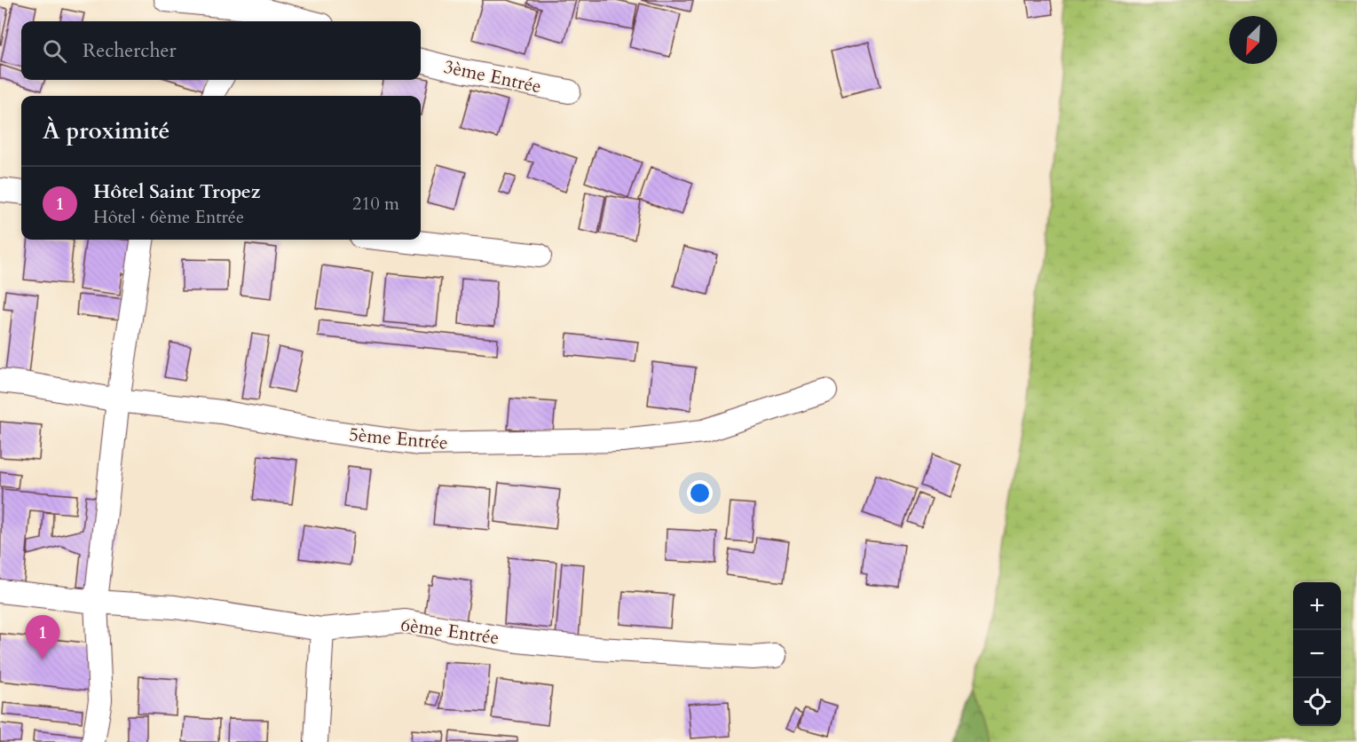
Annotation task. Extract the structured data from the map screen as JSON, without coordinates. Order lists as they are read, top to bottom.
{
  "streets": {
    "street": ["3ème Entrée", "5ème Entrée", "6ème Entrée"]
  },
  "north": "bottom left",
  "page": {
    "search": "Rechercher",
    "heading": "À proximité",
    "list": [
      {
        "mark": "1",
        "name": "Hôtel Saint Tropez",
        "note": "Hôtel · 6ème Entrée",
        "value": "210 m"
      }
    ],
    "map_buttons": ["+", "−"],
    "pins": "1"
  }
}
